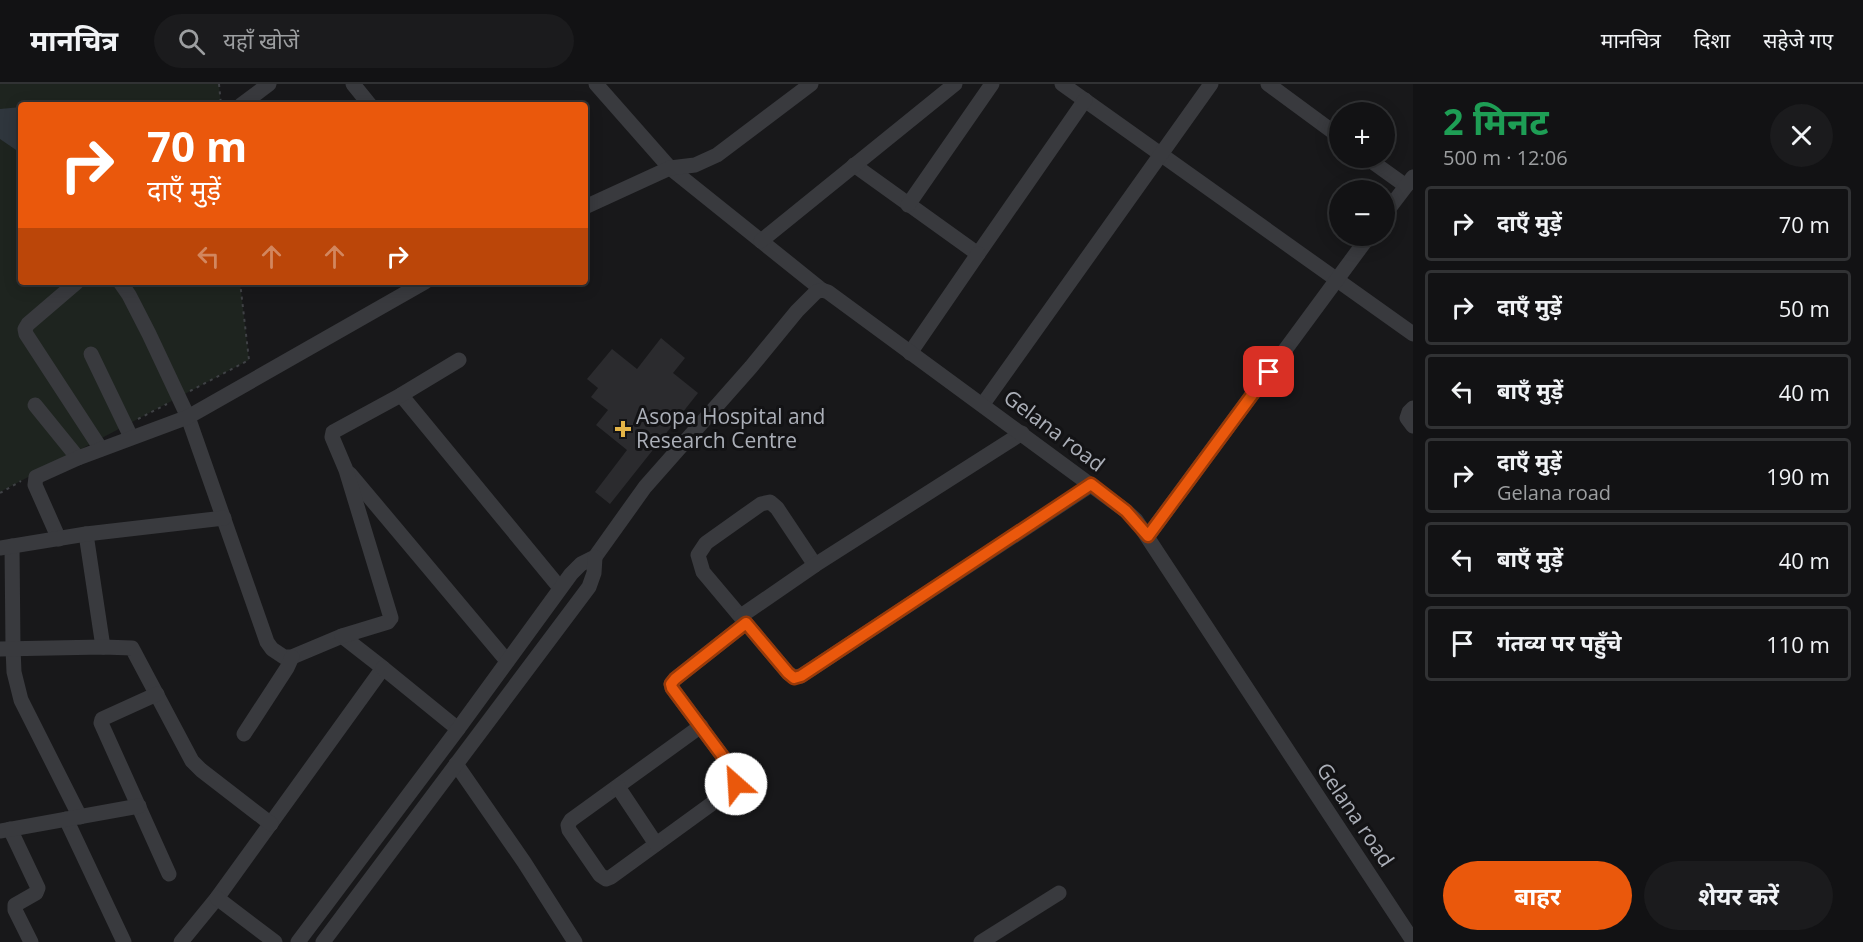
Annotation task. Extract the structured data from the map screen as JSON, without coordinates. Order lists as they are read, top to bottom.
{
  "streets": {
    "street": ["Gelana road"]
  },
  "places": {
    "health": ["Asopa Hospital and Research Centre"]
  },
  "page": {
    "header": "मानचित्र",
    "search": "यहाँ खोजें",
    "nav": ["मानचित्र", "दिशा", "सहेजे गए"],
    "heading": ["2 मिनट", "500 m · 12:06"],
    "map_buttons": ["+", "−"],
    "turn": ["70 m", "दाएँ मुड़ें"],
    "list": [
      {
        "name": "दाएँ मुड़ें",
        "value": "70 m"
      },
      {
        "name": "दाएँ मुड़ें",
        "value": "50 m"
      },
      {
        "name": "बाएँ मुड़ें",
        "value": "40 m"
      },
      {
        "name": "दाएँ मुड़ें",
        "note": "Gelana road",
        "value": "190 m"
      },
      {
        "name": "बाएँ मुड़ें",
        "value": "40 m"
      },
      {
        "name": "गंतव्य पर पहुँचे",
        "value": "110 m"
      }
    ],
    "buttons": ["बाहर", "शेयर करें"]
  }
}
